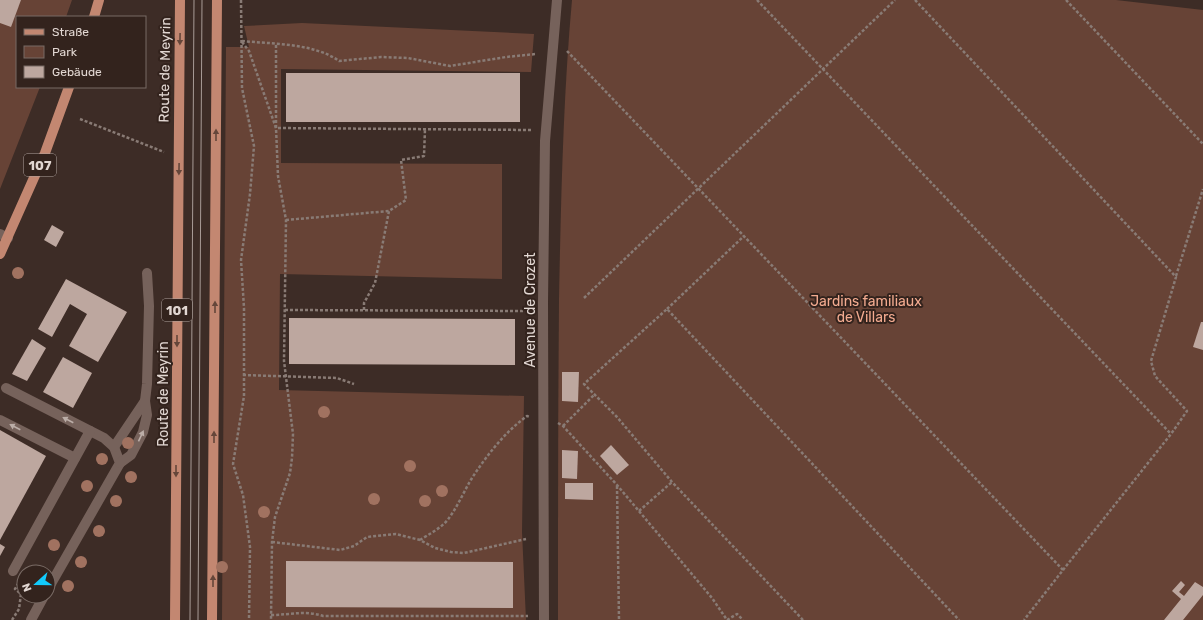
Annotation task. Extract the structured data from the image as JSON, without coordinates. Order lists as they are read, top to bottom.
{
  "streets": {
    "main road": ["Route de Meyrin", "107", "101"],
    "street": ["Avenue de Crozet"]
  },
  "parks": ["Jardins familiaux de Villars"],
  "legend": ["Straße", "Park", "Gebäude"],
  "north": "left"
}
